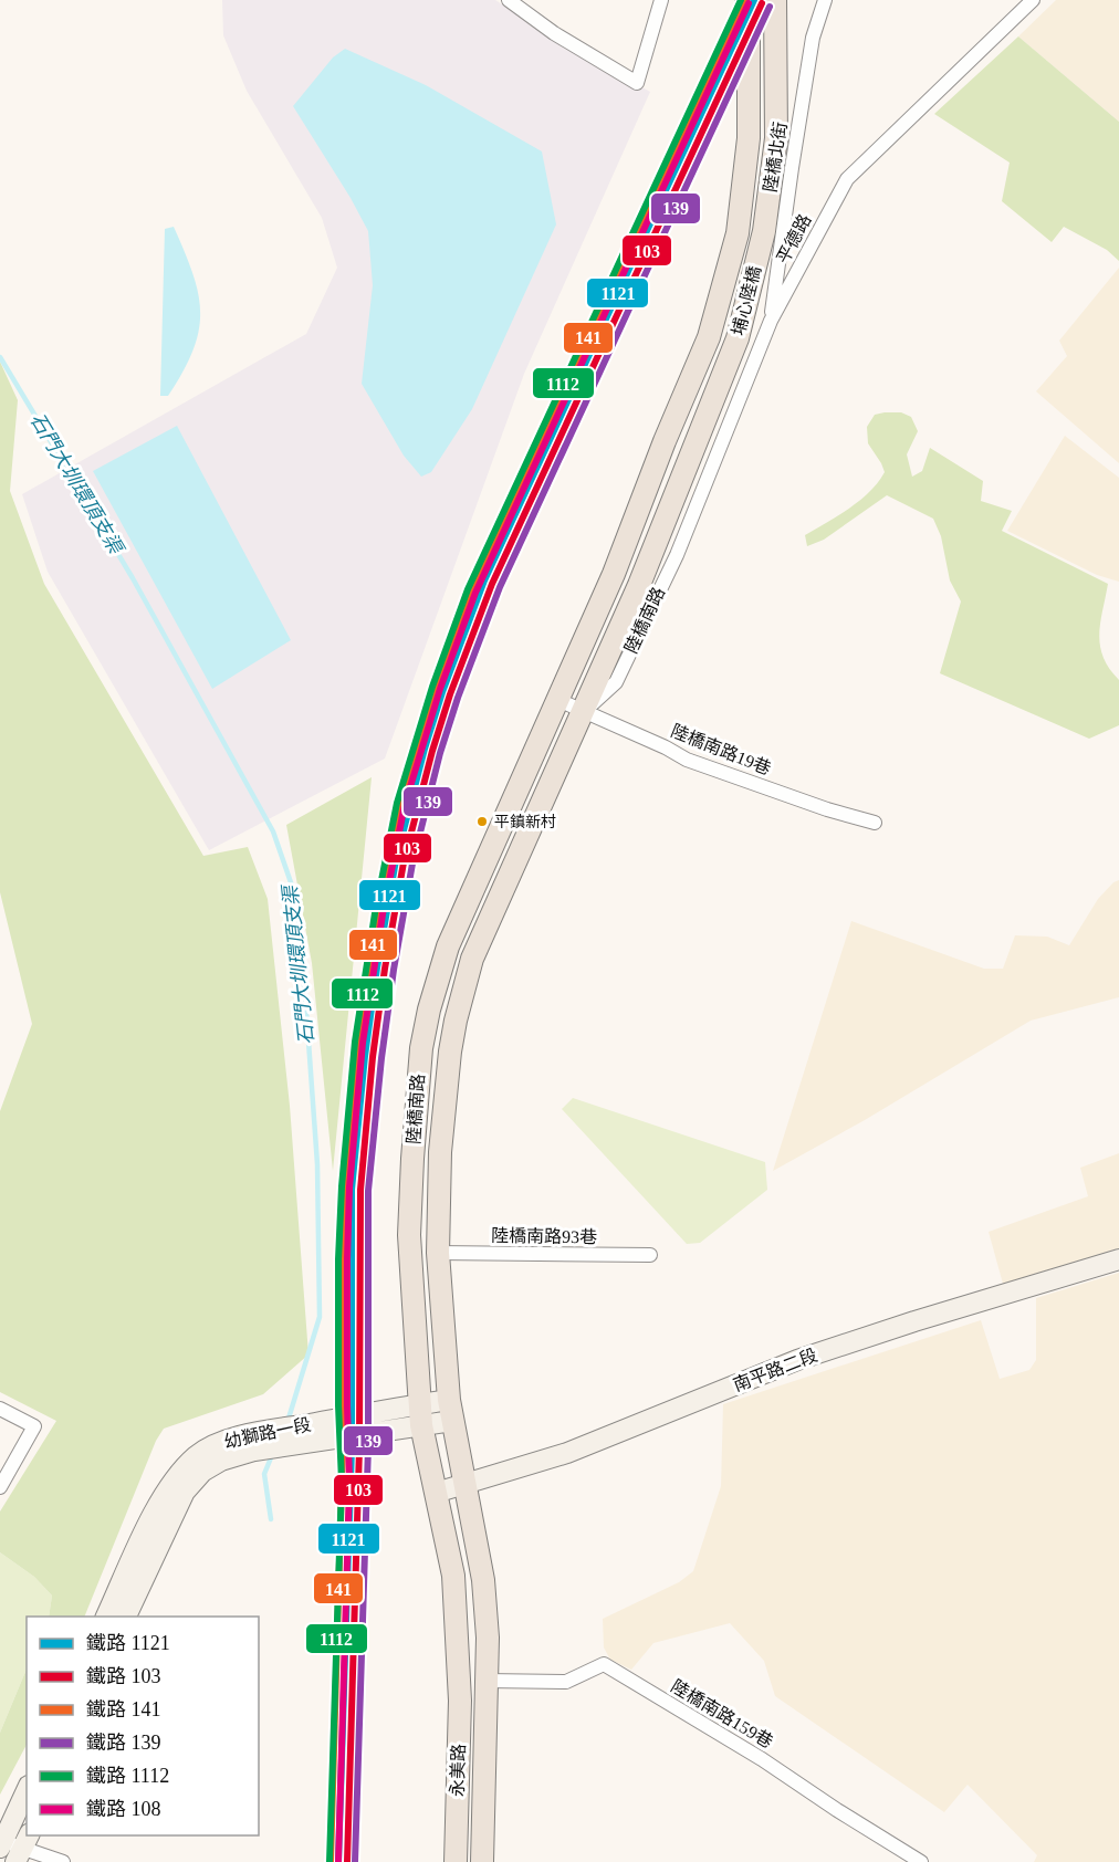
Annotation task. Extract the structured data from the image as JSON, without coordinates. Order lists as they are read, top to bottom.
{
  "streets": {
    "main road": ["埔心陸橋", "陸橋南路", "永美路"],
    "street": [
      "陸橋北街",
      "平德路",
      "陸橋南路19巷",
      "陸橋南路93巷",
      "南平路二段",
      "幼獅路一段",
      "陸橋南路159巷"
    ]
  },
  "crossings": [
    ["陸橋北街", "平德路"],
    ["平德路", "陸橋南路"],
    ["埔心陸橋", "陸橋南路"],
    ["陸橋南路", "陸橋南路19巷"],
    ["陸橋南路", "陸橋南路93巷"],
    ["陸橋南路", "南平路二段"],
    ["陸橋南路", "幼獅路一段"],
    ["陸橋南路", "陸橋南路159巷"],
    ["陸橋南路", "永美路"],
    ["陸橋南路159巷", "永美路"]
  ],
  "water": ["石門大圳環頂支渠"],
  "places": ["平鎮新村"],
  "lines": [
    "rail line 1121",
    "rail line 141",
    "rail line 1112",
    "rail line 103",
    "rail line 108",
    "rail line 139"
  ],
  "legend": [
    "鐵路 1121",
    "鐵路 103",
    "鐵路 141",
    "鐵路 139",
    "鐵路 1112",
    "鐵路 108"
  ]
}
